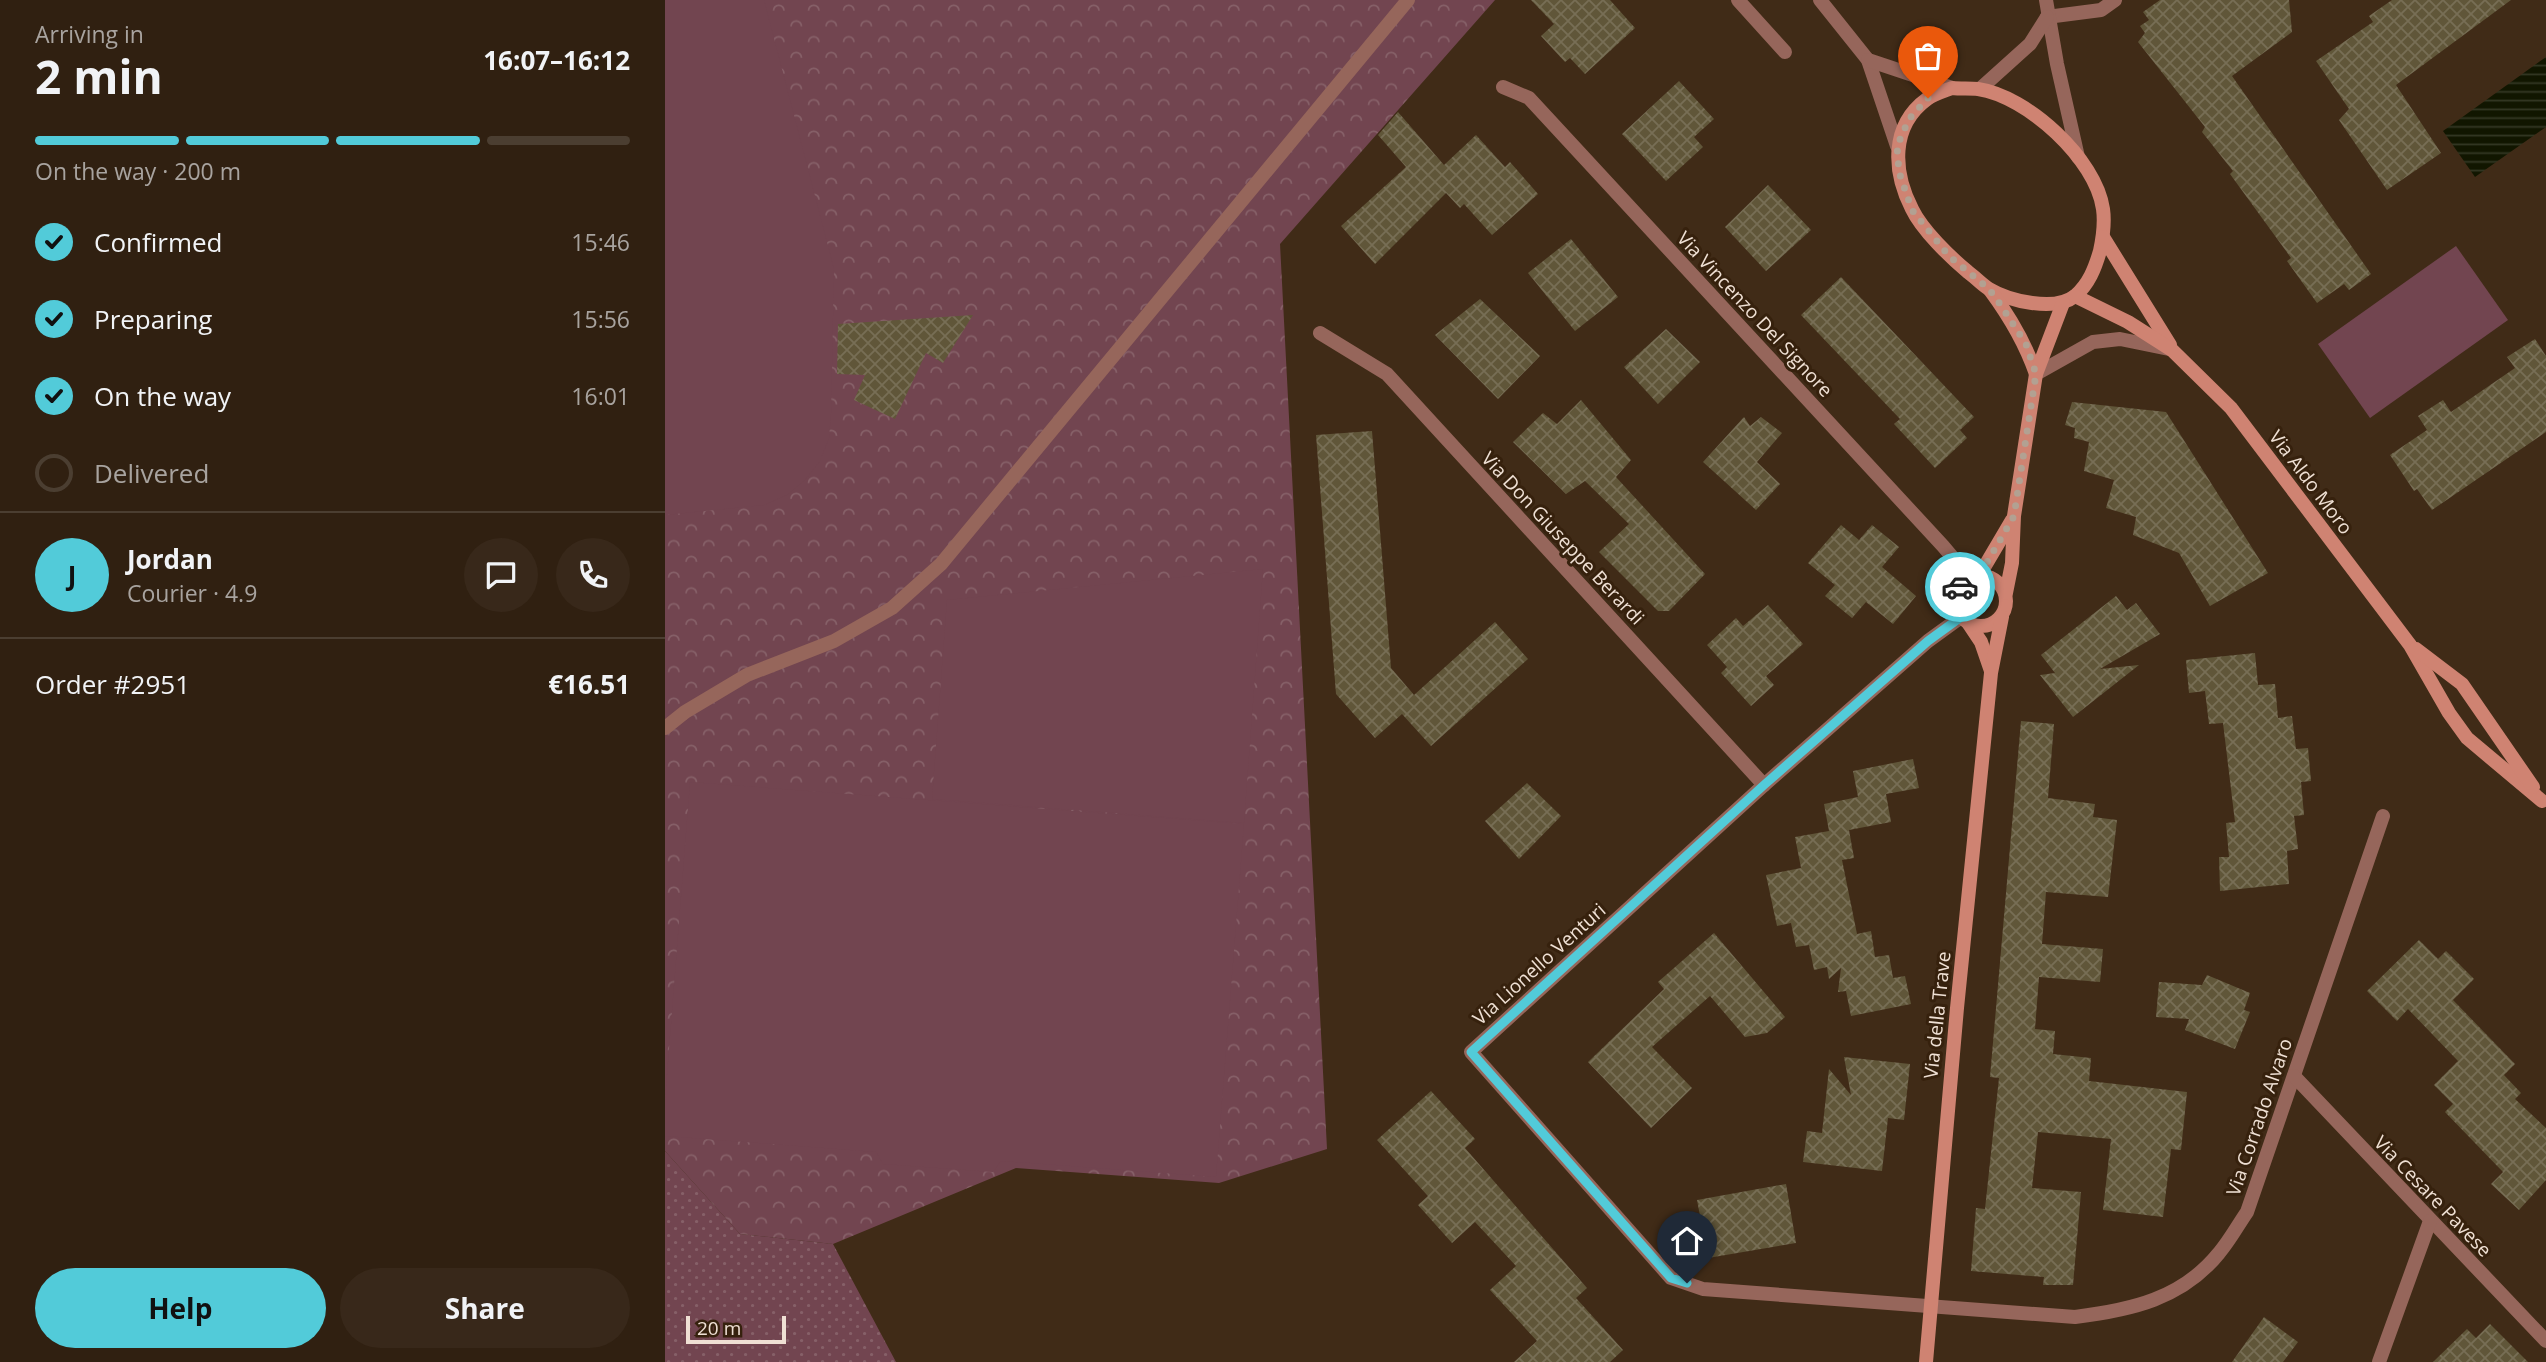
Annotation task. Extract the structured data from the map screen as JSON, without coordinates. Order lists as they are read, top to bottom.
{
  "streets": {
    "main road": ["Via Aldo Moro", "Via della Trave"],
    "street": [
      "Via Vincenzo Del Signore",
      "Via Don Giuseppe Berardi",
      "Via Lionello Venturi",
      "Via Corrado Alvaro",
      "Via Cesare Pavese"
    ]
  },
  "crossings": [
    ["Via Vincenzo Del Signore", "Via Lionello Venturi"],
    ["Via Vincenzo Del Signore", "Via della Trave"],
    ["Via Aldo Moro", "Via della Trave"],
    ["Via Don Giuseppe Berardi", "Via Lionello Venturi"],
    ["Via Lionello Venturi", "Via della Trave"],
    ["Via Lionello Venturi", "Via Corrado Alvaro"],
    ["Via della Trave", "Via Corrado Alvaro"],
    ["Via Corrado Alvaro", "Via Cesare Pavese"]
  ],
  "scale_bar": "20 m",
  "page": {
    "heading": ["2 min", "Arriving in", "16:07–16:12"],
    "panel": [
      "Jordan",
      "Courier · 4.9",
      "Order #2951",
      "€16.51"
    ],
    "bar": "On the way · 200 m",
    "list": [
      ["Confirmed", "15:46"],
      ["Preparing", "15:56"],
      ["On the way", "16:01"],
      "Delivered"
    ],
    "round": "J",
    "buttons": ["Help", "Share"],
    "scale": "20 m"
  }
}
